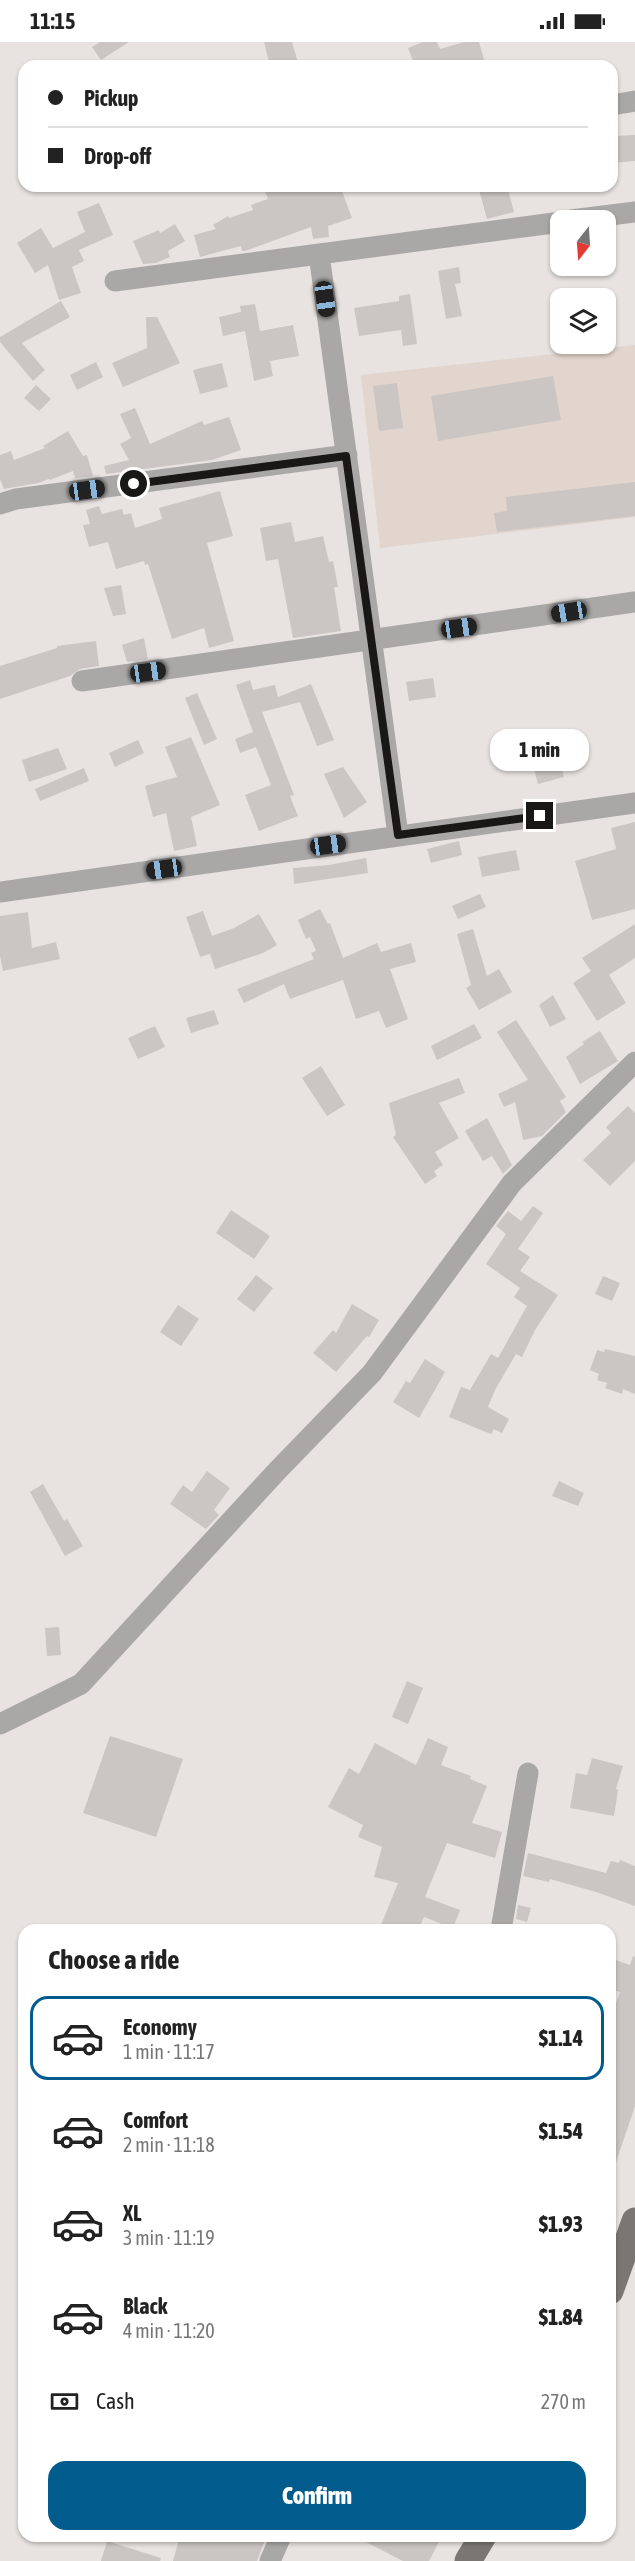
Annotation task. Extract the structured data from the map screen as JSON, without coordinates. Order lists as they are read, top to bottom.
{
  "north": "bottom",
  "page": {
    "status": "11:15",
    "banner": ["Pickup", "Drop-off"],
    "bubble": "1 min",
    "heading": "Choose a ride",
    "list": [
      {
        "name": "Economy",
        "note": "1 min · 11:17",
        "value": "$1.14"
      },
      {
        "name": "Comfort",
        "note": "2 min · 11:18",
        "value": "$1.54"
      },
      {
        "name": "XL",
        "note": "3 min · 11:19",
        "value": "$1.93"
      },
      {
        "name": "Black",
        "note": "4 min · 11:20",
        "value": "$1.84"
      }
    ],
    "pay": ["Cash", "270 m"],
    "buttons": "Confirm"
  }
}
